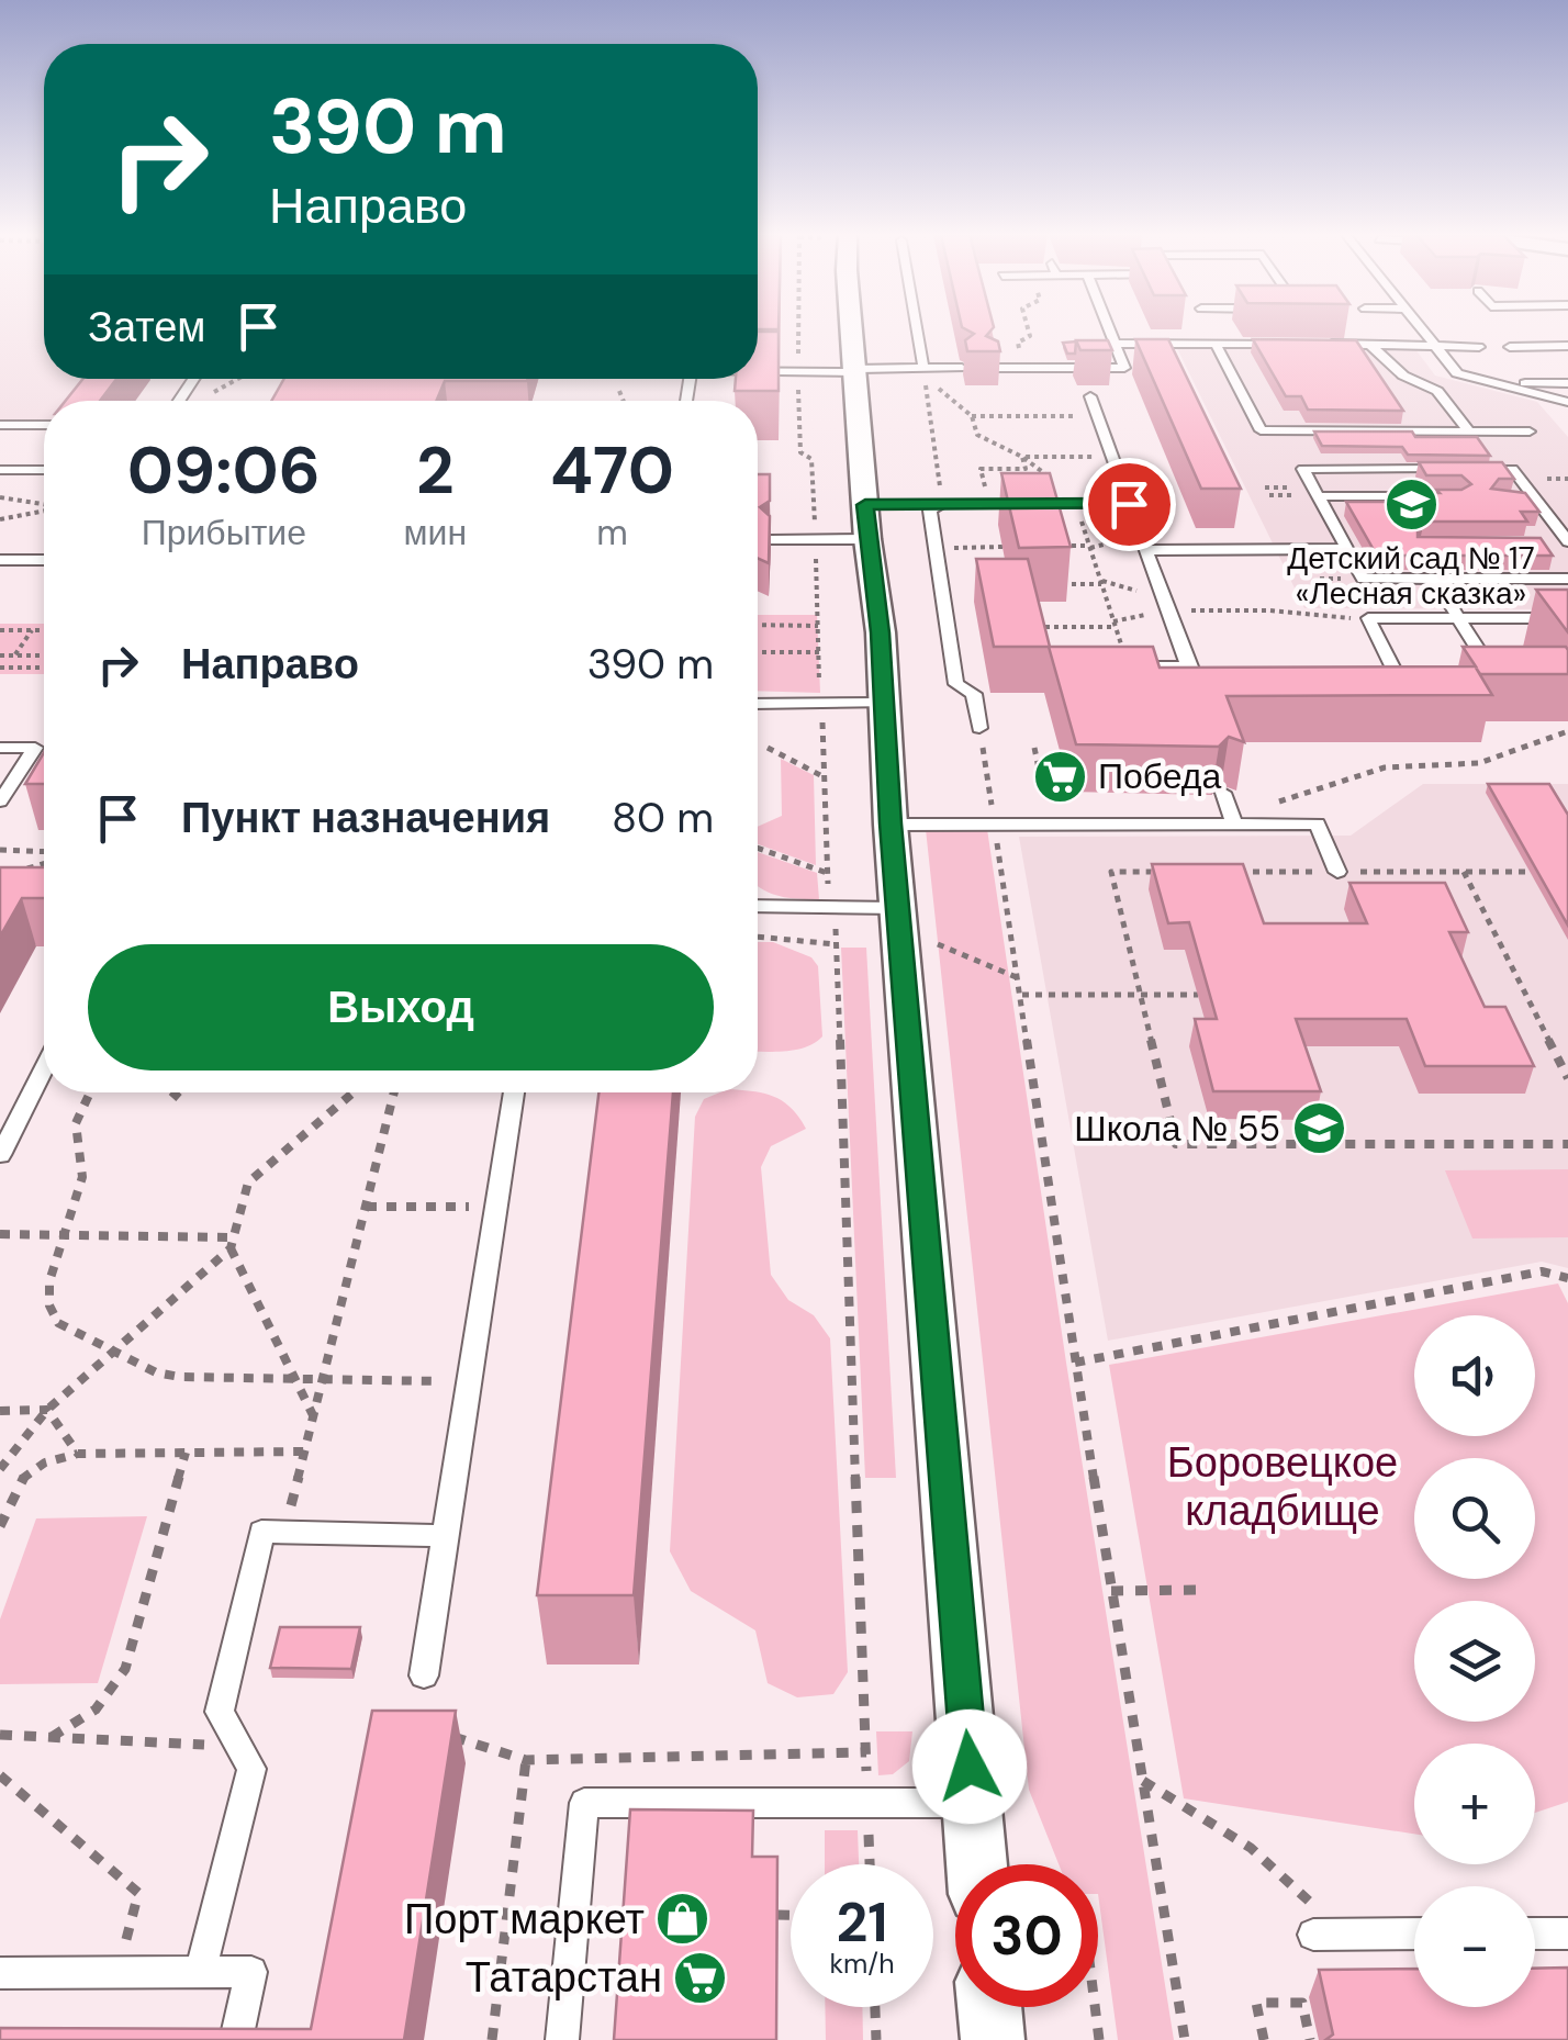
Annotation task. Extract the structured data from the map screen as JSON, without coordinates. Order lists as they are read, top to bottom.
{
  "parks": ["Боровецкое кладбище"],
  "places": {
    "school or university": ["Детский сад № 17 «Лесная сказка»", "Школа № 55"],
    "supermarket": ["Победа", "Татарстан"],
    "shop": ["Порт маркет"]
  },
  "page": {
    "turn": ["390 m", "Направо"],
    "then": "Затем",
    "eta": [
      "09:06",
      "Прибытие",
      "2",
      "мин",
      "470",
      "m"
    ],
    "list": [
      {
        "name": "Направо",
        "value": "390 m"
      },
      {
        "name": "Пункт назначения",
        "value": "80 m"
      }
    ],
    "buttons": "Выход",
    "map_buttons": ["+", "−"],
    "speed": "21 km/h",
    "limit": "30"
  }
}
